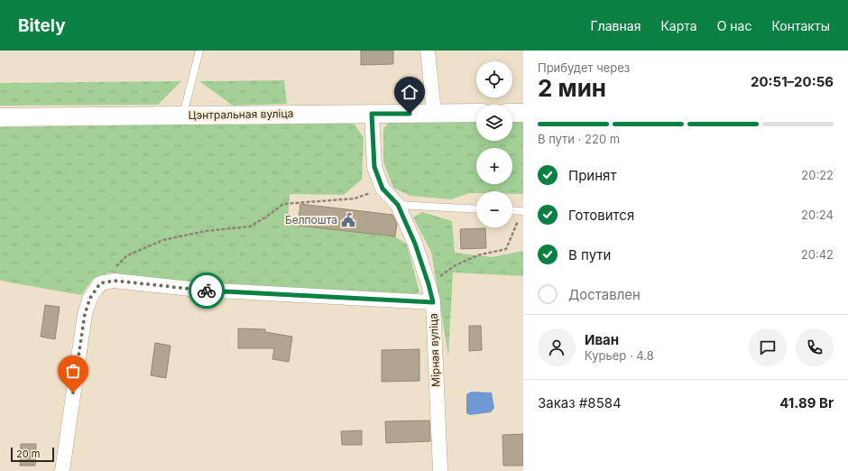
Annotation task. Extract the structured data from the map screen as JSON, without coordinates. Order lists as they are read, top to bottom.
{
  "streets": {
    "street": ["Цэнтральная вуліца", "Мірная вуліца"]
  },
  "crossings": [
    ["Цэнтральная вуліца", "Мірная вуліца"]
  ],
  "places": {
    "public building": ["Белпошта"]
  },
  "scale_bar": "20 m",
  "page": {
    "header": "Bitely",
    "nav": [
      "Главная",
      "Карта",
      "О нас",
      "Контакты"
    ],
    "heading": ["2 мин", "Прибудет через", "20:51–20:56"],
    "panel": [
      "Иван",
      "Курьер · 4.8",
      "Заказ #8584",
      "41.89 Br"
    ],
    "map_buttons": ["+", "−"],
    "bar": "В пути · 220 m",
    "list": [
      ["Принят", "20:22"],
      ["Готовится", "20:24"],
      ["В пути", "20:42"],
      "Доставлен"
    ],
    "scale": "20 m"
  }
}
